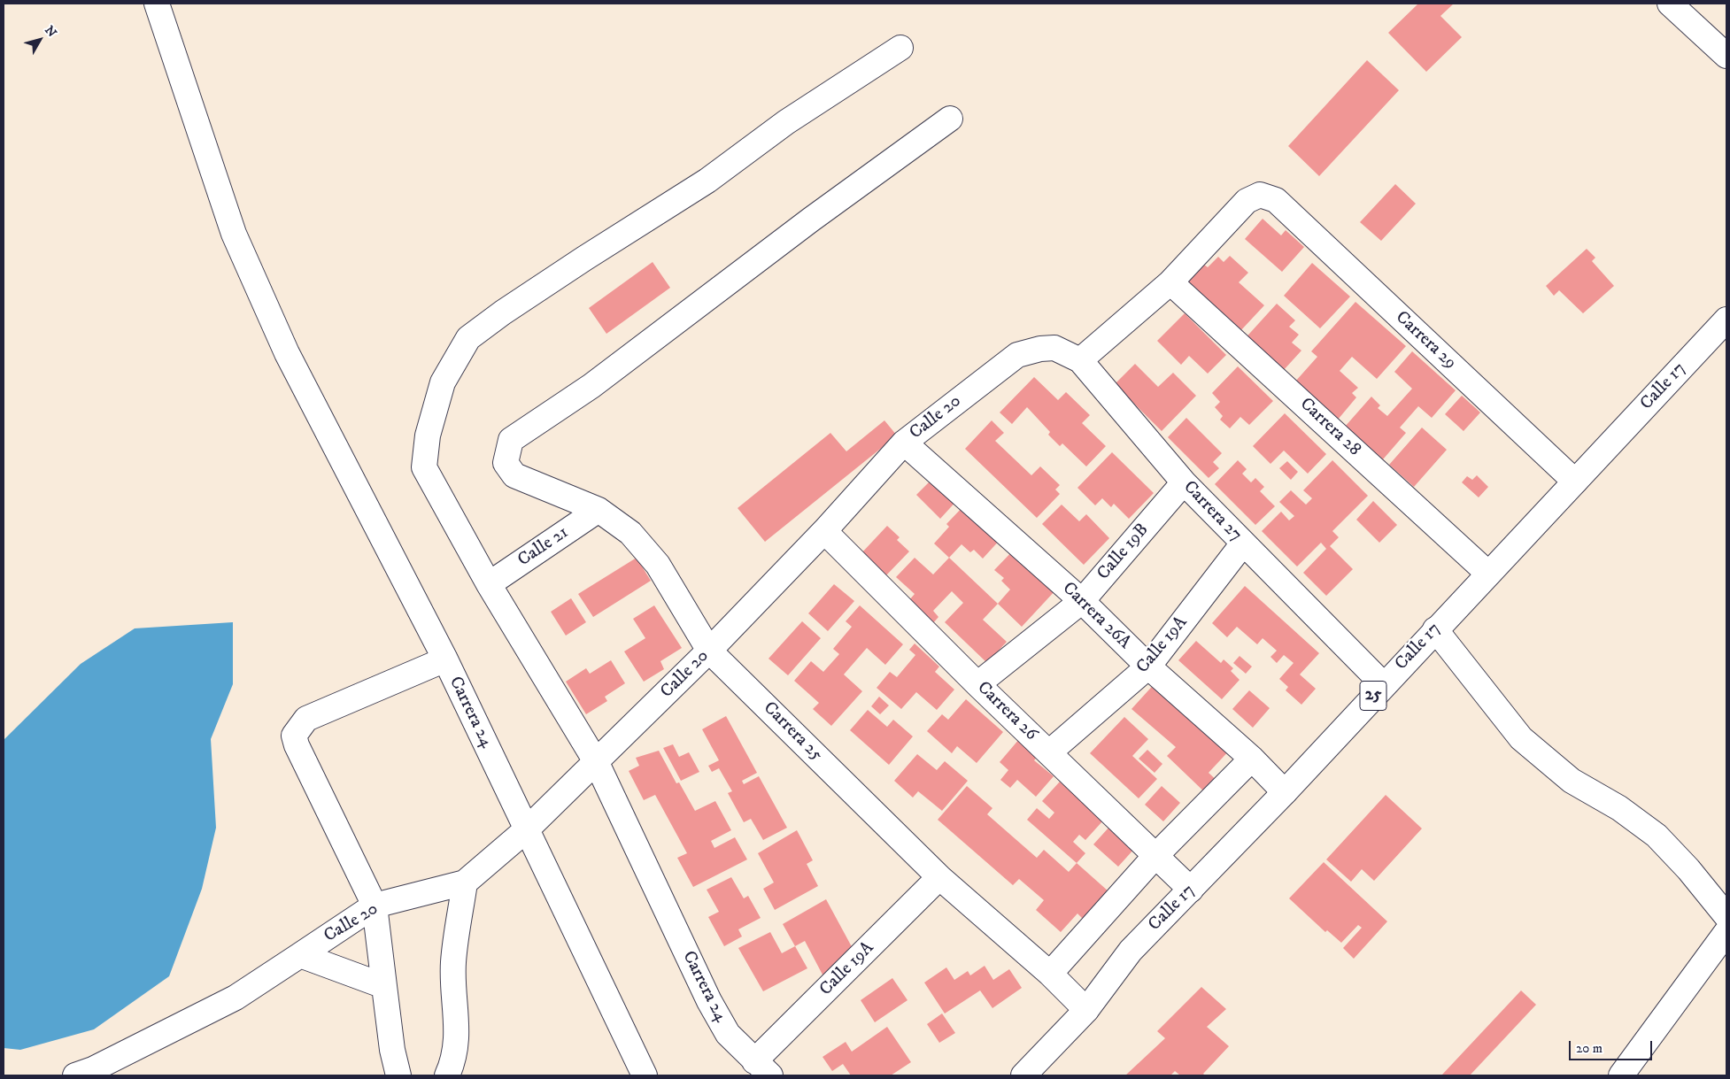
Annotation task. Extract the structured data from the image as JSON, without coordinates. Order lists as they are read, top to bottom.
{
  "streets": {
    "main road": [
      "Carrera 29",
      "Calle 17",
      "Calle 20",
      "Carrera 28",
      "Carrera 27",
      "Calle 21",
      "Calle 19B",
      "Carrera 26A",
      "Calle 19A",
      "25",
      "Carrera 26",
      "Carrera 24",
      "Carrera 25"
    ]
  },
  "crossings": [
    ["Carrera 29", "Calle 17"],
    ["Carrera 29", "Carrera 28"],
    ["Calle 17", "Carrera 28"],
    ["Calle 17", "Carrera 27"],
    ["Calle 17", "Carrera 26A"],
    ["Calle 17", "Carrera 26"],
    ["Calle 17", "Carrera 25"],
    ["Calle 20", "Carrera 27"],
    ["Calle 20", "Carrera 26A"],
    ["Calle 20", "Carrera 26"],
    ["Calle 20", "Carrera 24"],
    ["Calle 20", "Carrera 25"],
    ["Carrera 27", "Calle 19B"],
    ["Carrera 27", "Calle 19A"],
    ["Calle 21", "Carrera 24"],
    ["Calle 21", "Carrera 25"],
    ["Calle 19B", "Carrera 26A"],
    ["Calle 19B", "Carrera 26"],
    ["Carrera 26A", "Calle 19A"],
    ["Calle 19A", "Carrera 26"],
    ["Calle 19A", "Carrera 24"],
    ["Calle 19A", "Carrera 25"]
  ],
  "scale_bar": "20 m",
  "north": "top right"
}
